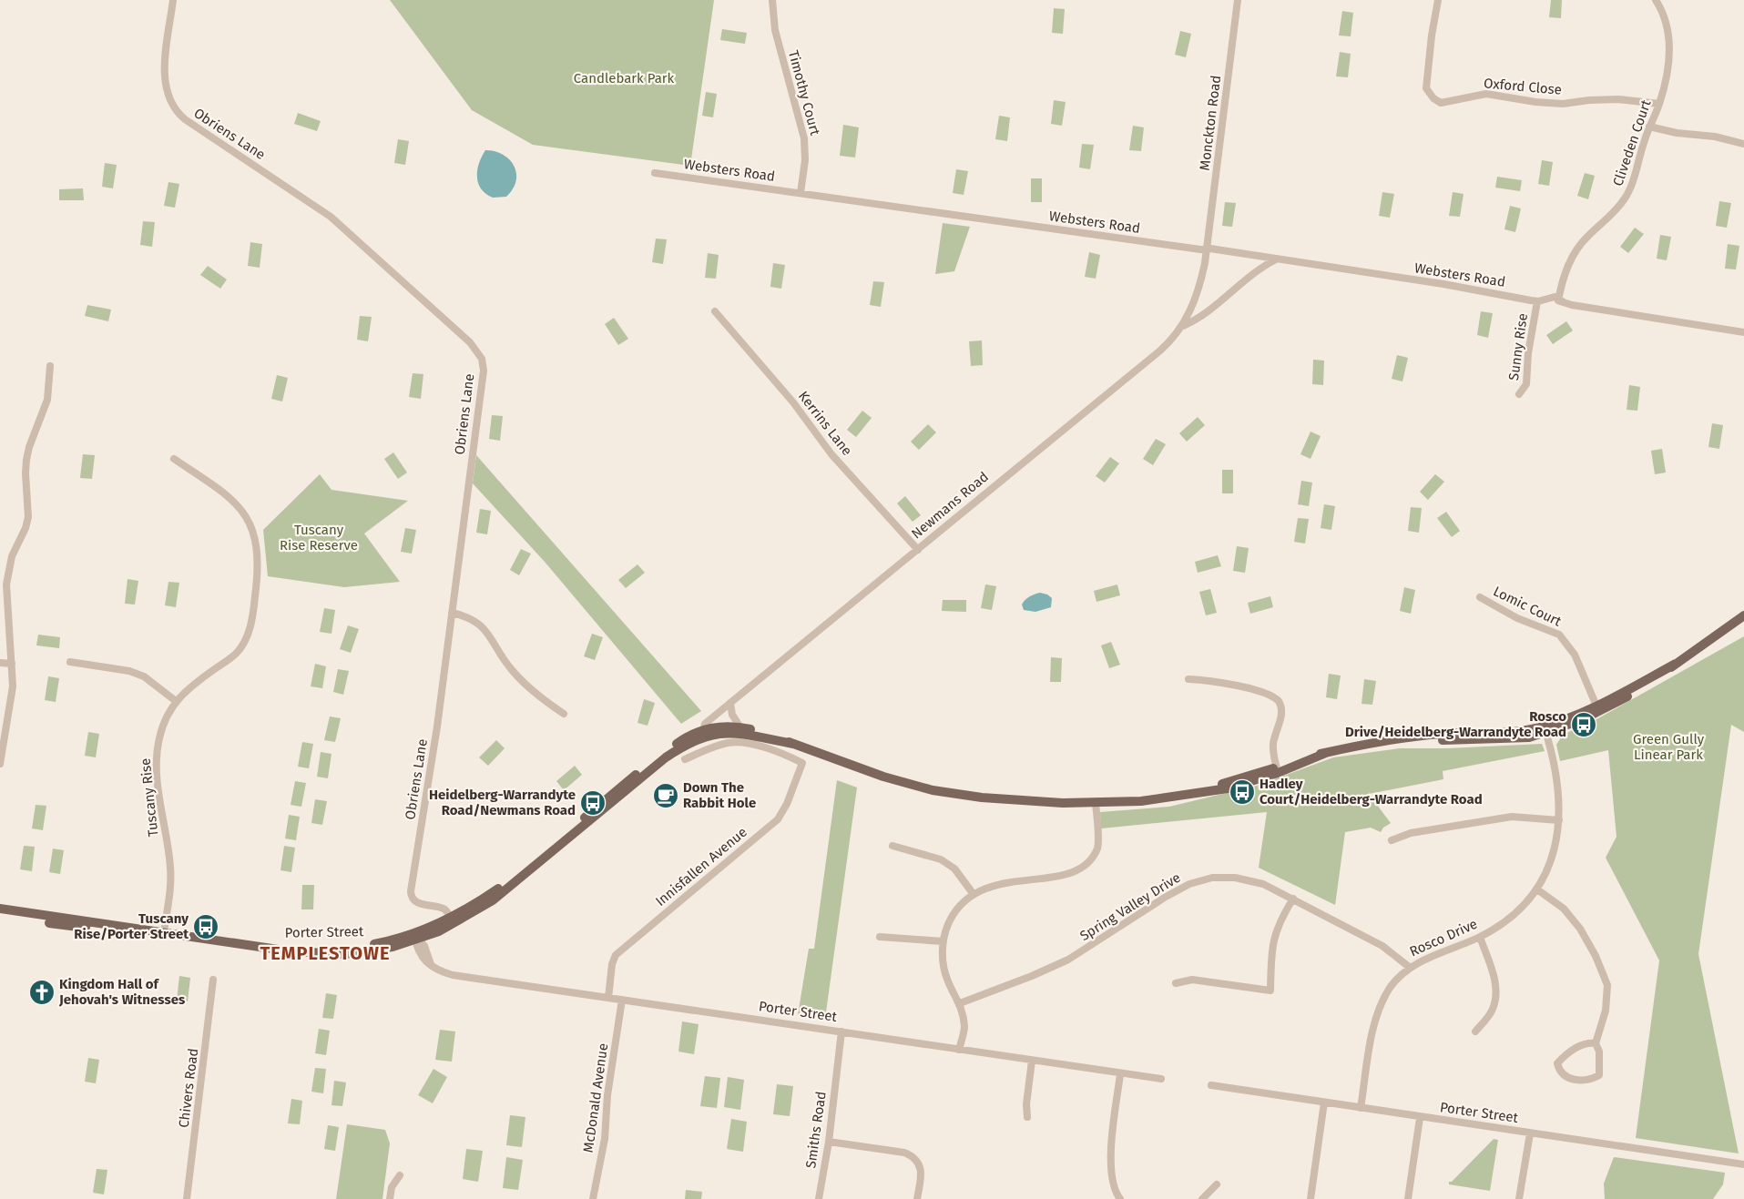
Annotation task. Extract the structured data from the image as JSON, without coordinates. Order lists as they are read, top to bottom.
{
  "streets": {
    "main road": ["Newmans Road", "Porter Street"],
    "street": [
      "Oxford Close",
      "Timothy Court",
      "Monckton Road",
      "Obriens Lane",
      "Cliveden Court",
      "Websters Road",
      "Sunny Rise",
      "Kerrins Lane",
      "Lomic Court",
      "Tuscany Rise",
      "Innisfallen Avenue",
      "Spring Valley Drive",
      "Rosco Drive",
      "Chivers Road",
      "McDonald Avenue",
      "Smiths Road"
    ]
  },
  "crossings": [
    ["Oxford Close", "Cliveden Court"],
    ["Timothy Court", "Websters Road"],
    ["Monckton Road", "Websters Road"],
    ["Monckton Road", "Newmans Road"],
    ["Obriens Lane", "Newmans Road"],
    ["Cliveden Court", "Websters Road"],
    ["Websters Road", "Sunny Rise"],
    ["Websters Road", "Newmans Road"],
    ["Kerrins Lane", "Newmans Road"],
    ["Newmans Road", "Porter Street"],
    ["Tuscany Rise", "Porter Street"],
    ["Innisfallen Avenue", "Porter Street"],
    ["Spring Valley Drive", "Rosco Drive"],
    ["Porter Street", "Rosco Drive"],
    ["Porter Street", "McDonald Avenue"],
    ["Porter Street", "Smiths Road"]
  ],
  "districts": ["TEMPLESTOWE"],
  "parks": ["Candlebark Park", "Tuscany Rise Reserve", "Green Gully Linear Park"],
  "places": {
    "bus stop": [
      "Rosco Drive/Heidelberg-Warrandyte Road",
      "Hadley Court/Heidelberg-Warrandyte Road",
      "Heidelberg-Warrandyte Road/Newmans Road",
      "Tuscany Rise/Porter Street"
    ],
    "cafe": ["Down The Rabbit Hole"],
    "church": ["Kingdom Hall of Jehovah's Witnesses"]
  }
}
